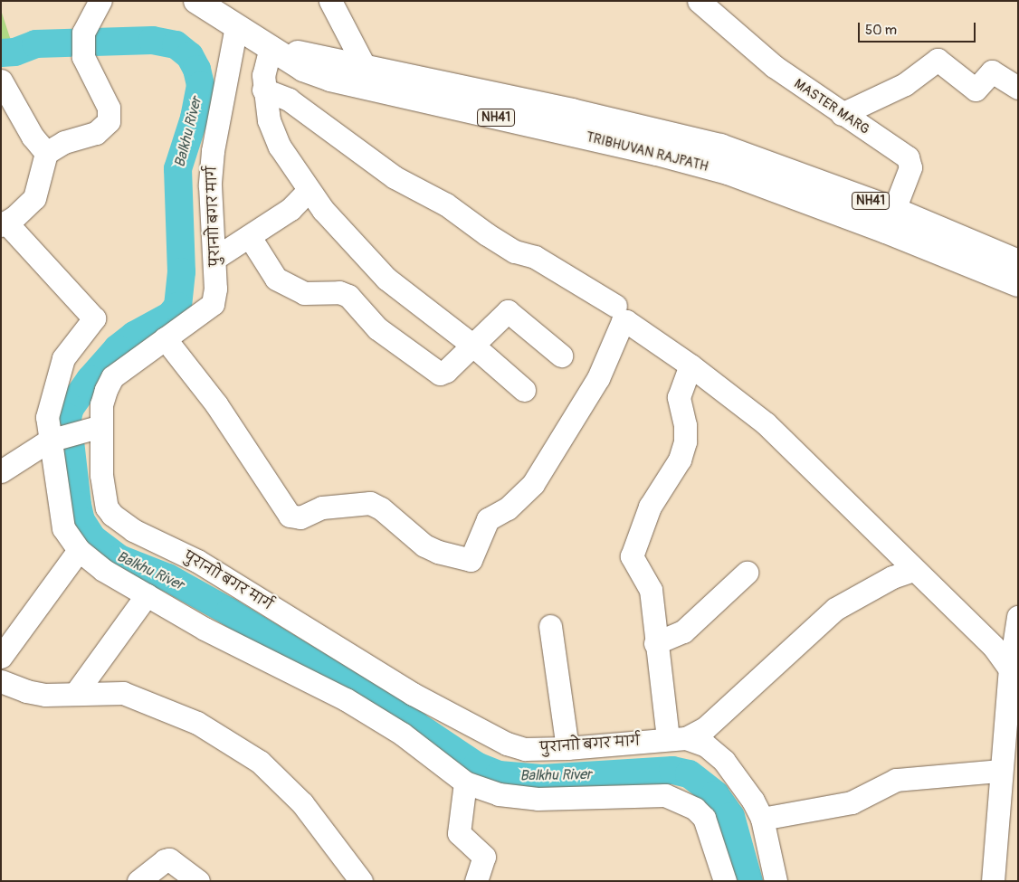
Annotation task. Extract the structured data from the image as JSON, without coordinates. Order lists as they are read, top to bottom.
{
  "streets": {
    "highway": ["NH41", "TRIBHUVAN RAJPATH"],
    "street": ["MASTER MARG", "पुरानाो बगर मार्ग"]
  },
  "crossings": [
    ["MASTER MARG", "TRIBHUVAN RAJPATH"],
    ["TRIBHUVAN RAJPATH", "पुरानाो बगर मार्ग"]
  ],
  "water": ["Balkhu River"],
  "scale_bar": "50 m"
}
